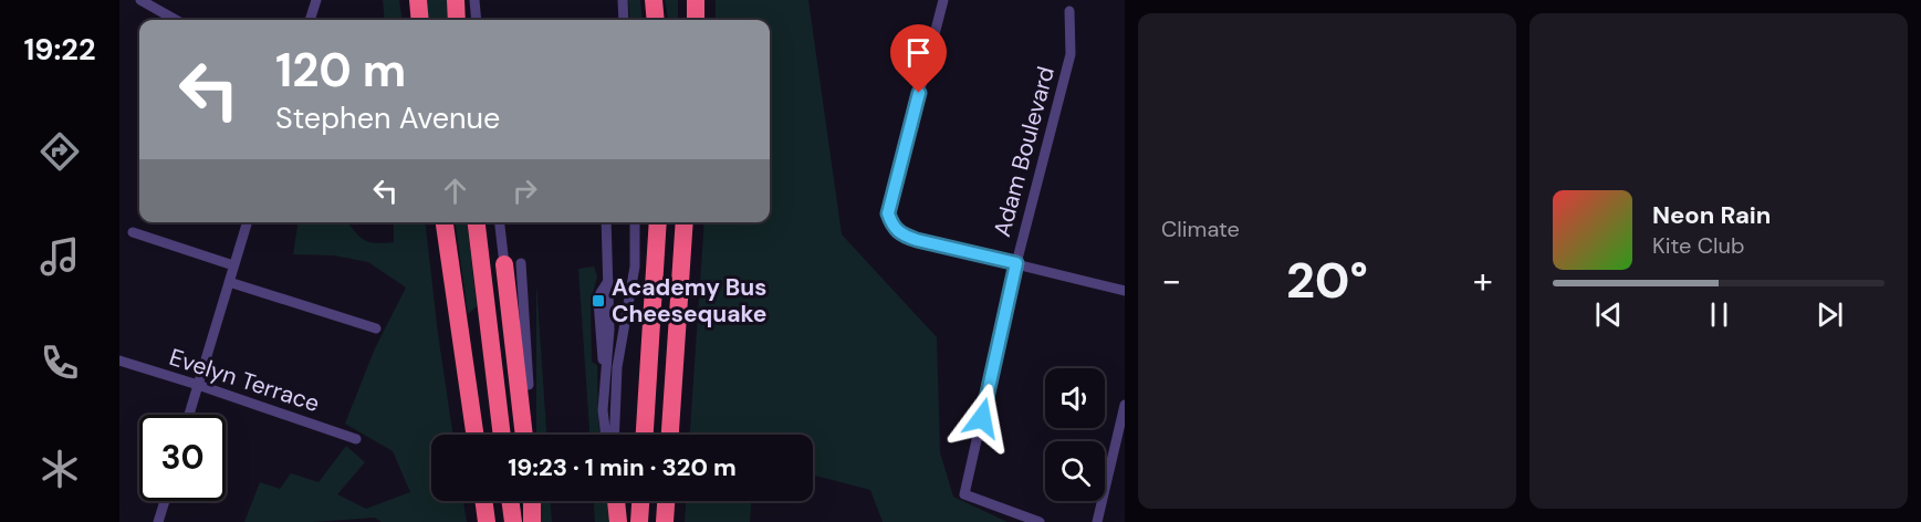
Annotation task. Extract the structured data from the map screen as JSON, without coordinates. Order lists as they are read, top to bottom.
{
  "streets": {
    "street": ["Adam Boulevard", "Evelyn Terrace"]
  },
  "places": {
    "transit": ["Academy Bus Cheesequake"]
  },
  "page": {
    "tabs": "19:22",
    "tile": "Climate",
    "turn": ["120 m", "Stephen Avenue"],
    "song": ["Neon Rain", "Kite Club"],
    "heat": ["−", "20°", "+"],
    "limit": "30",
    "trip": "19:23 · 1 min · 320 m"
  }
}
